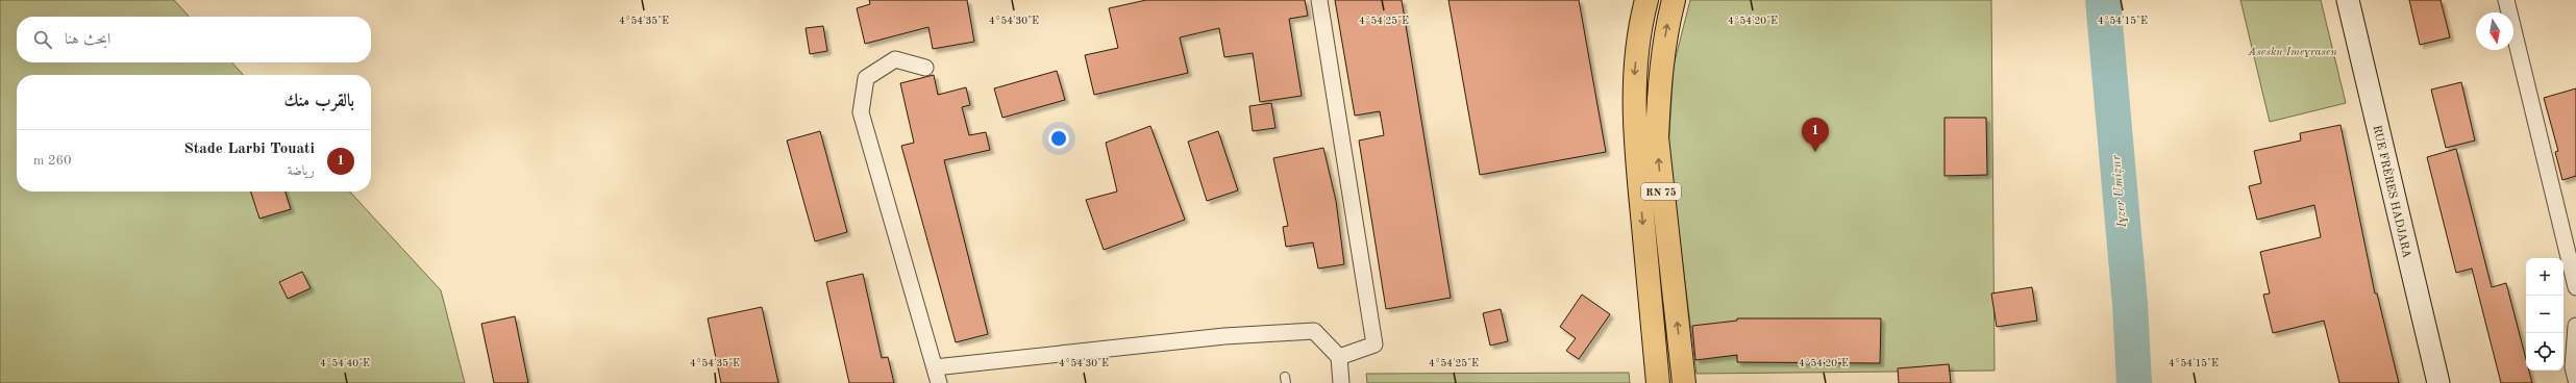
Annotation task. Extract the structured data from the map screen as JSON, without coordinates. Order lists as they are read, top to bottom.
{
  "streets": {
    "main road": ["RN 75", "RUE FRÈRES HADJARA"]
  },
  "water": ["Iɣzer Umiẓur"],
  "parks": ["Asesku Imeɣrasen"],
  "north": "bottom",
  "page": {
    "search": "ابحث هنا",
    "heading": "بالقرب منك",
    "pins": "1",
    "list": [
      {
        "mark": "1",
        "name": "Stade Larbi Touati",
        "note": "رياضة",
        "value": "260 m"
      }
    ],
    "map_buttons": ["+", "−"]
  },
  "coordinates": [
    "4°54'35\"E",
    "4°54'30\"E",
    "4°54'15\"E",
    "4°54'25\"E",
    "4°54'20\"E",
    "4°54'40\"E"
  ]
}
